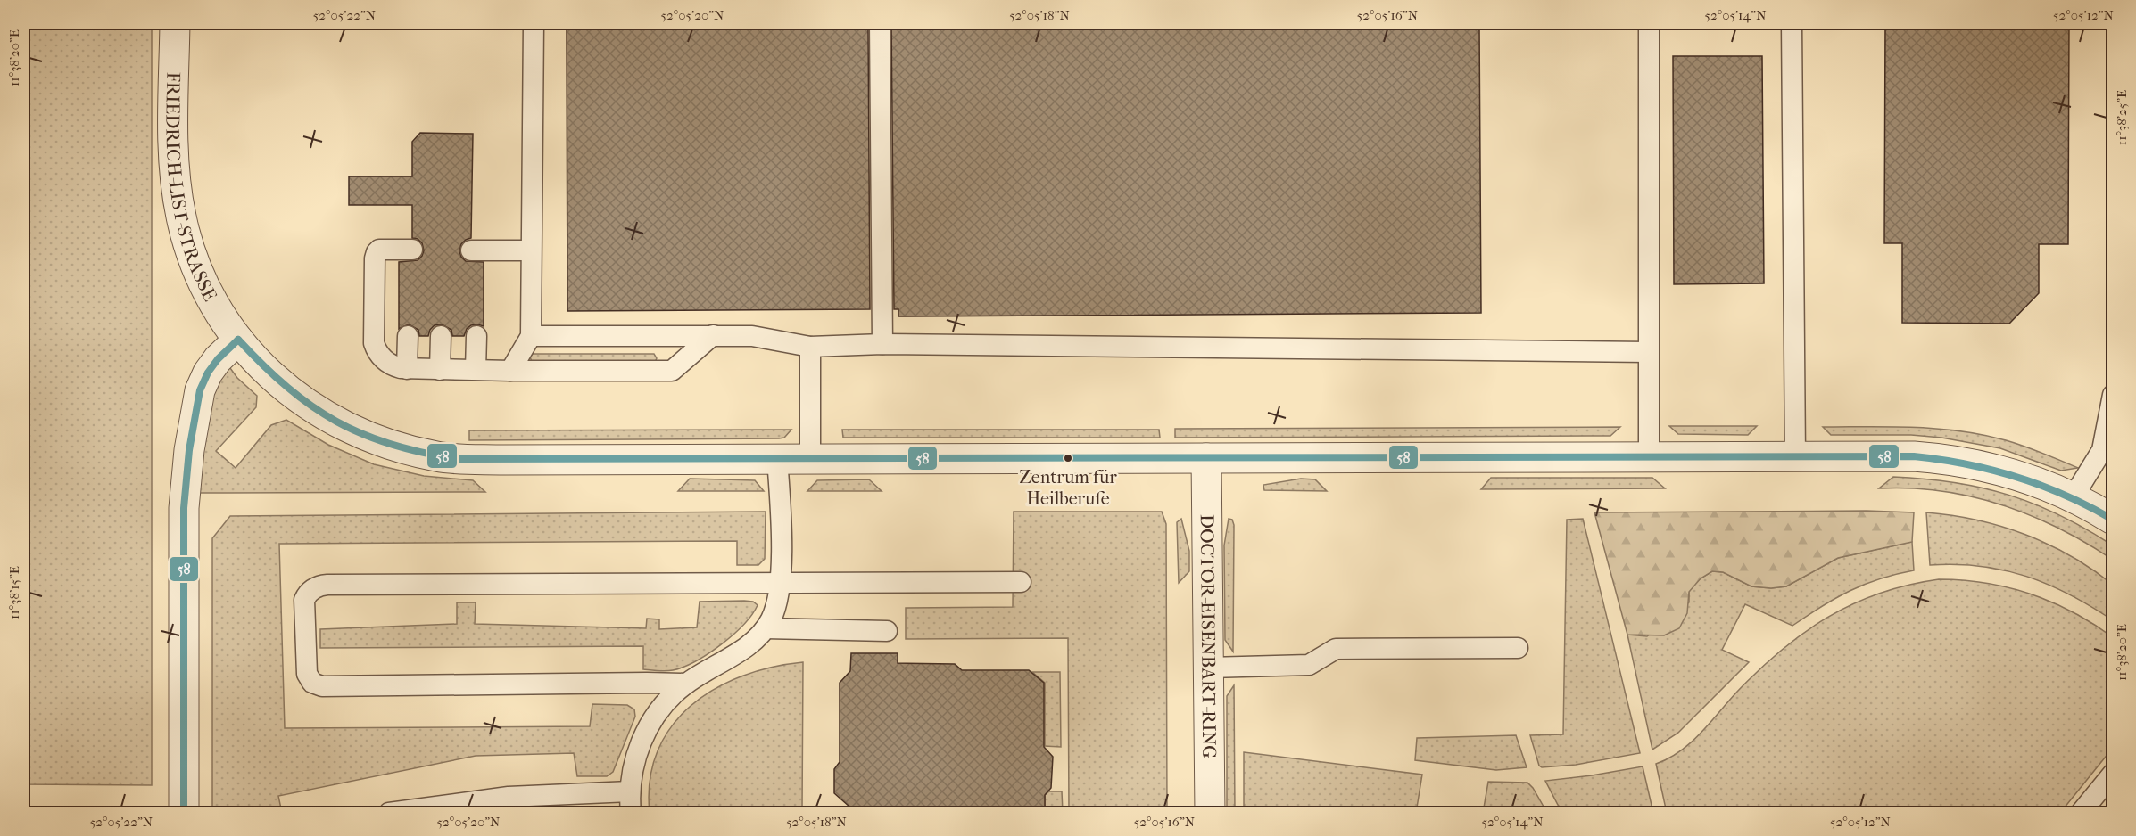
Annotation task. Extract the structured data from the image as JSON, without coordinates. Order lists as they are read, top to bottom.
{
  "streets": {
    "street": ["FRIEDRICH-LIST-STRASSE", "DOCTOR-EISENBART-RING"]
  },
  "crossings": [
    ["FRIEDRICH-LIST-STRASSE", "DOCTOR-EISENBART-RING"]
  ],
  "places": ["Zentrum für Heilberufe"],
  "lines": ["transit line 58"],
  "coordinates": [
    "52°05'22\"N",
    "52°05'20\"N",
    "52°05'18\"N",
    "52°05'16\"N",
    "52°05'14\"N",
    "52°05'12\"N",
    "11°38'20\"E",
    "11°38'25\"E",
    "11°38'15\"E"
  ]
}
